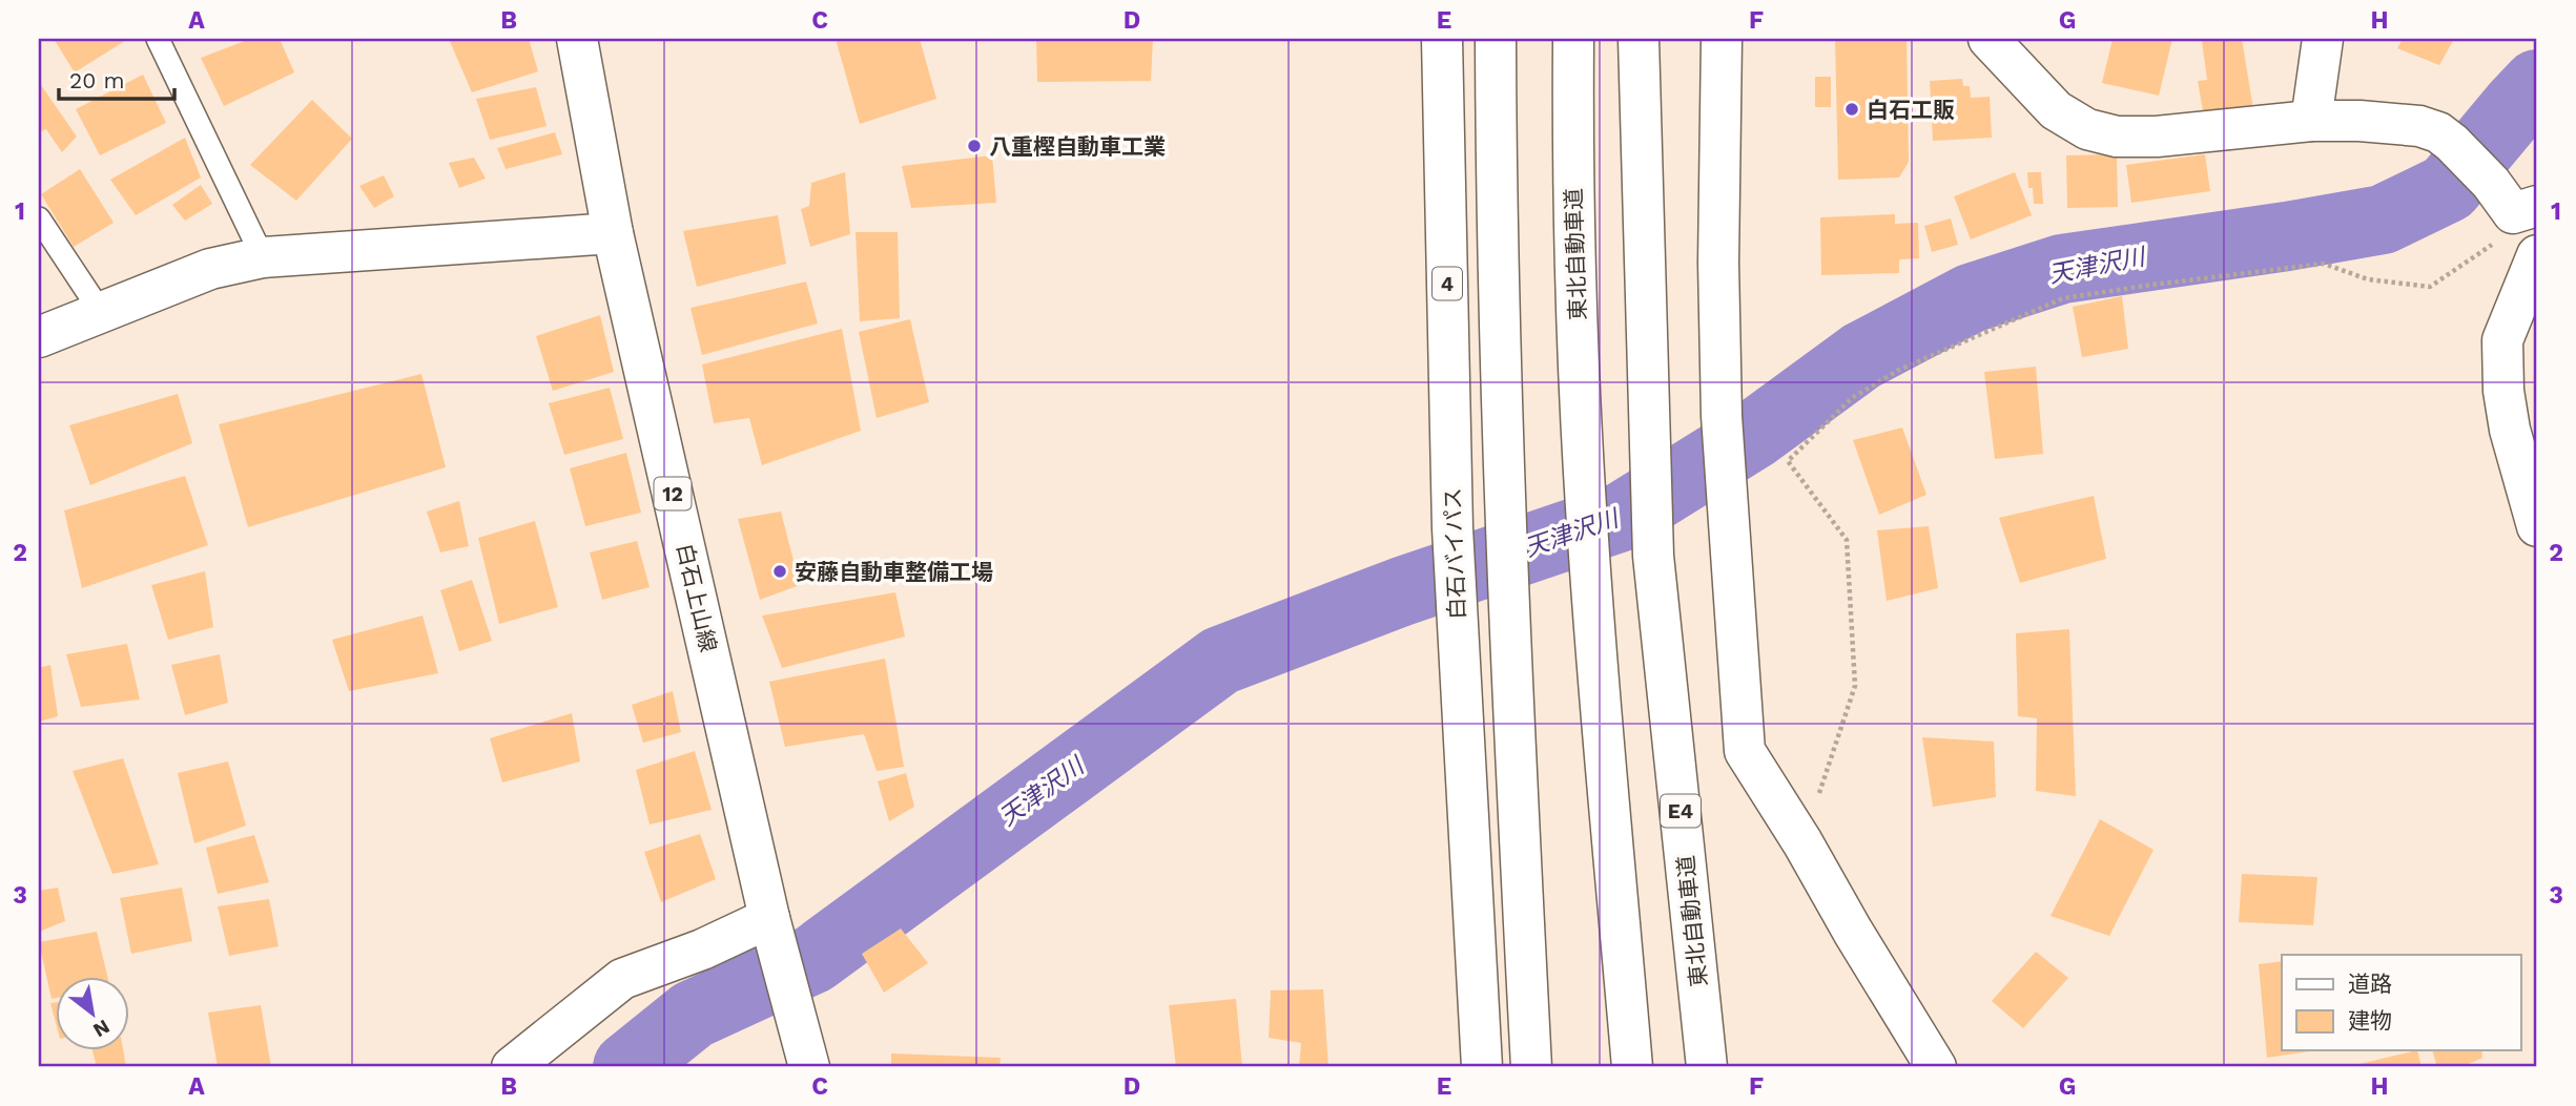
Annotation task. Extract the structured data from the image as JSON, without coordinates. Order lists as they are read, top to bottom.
{
  "streets": {
    "main road": [
      "東北自動車道",
      "4",
      "12",
      "白石バイパス",
      "白石上山線",
      "E4"
    ]
  },
  "water": ["天津沢川"],
  "places": ["白石工販", "八重樫自動車工業", "安藤自動車整備工場"],
  "legend": ["道路", "建物"],
  "scale_bar": "20 m",
  "north": "bottom right",
  "grid": {
    "columns": [
      "A",
      "B",
      "C",
      "D",
      "E",
      "F",
      "G",
      "H"
    ],
    "rows": ["1", "2", "3"]
  }
}
